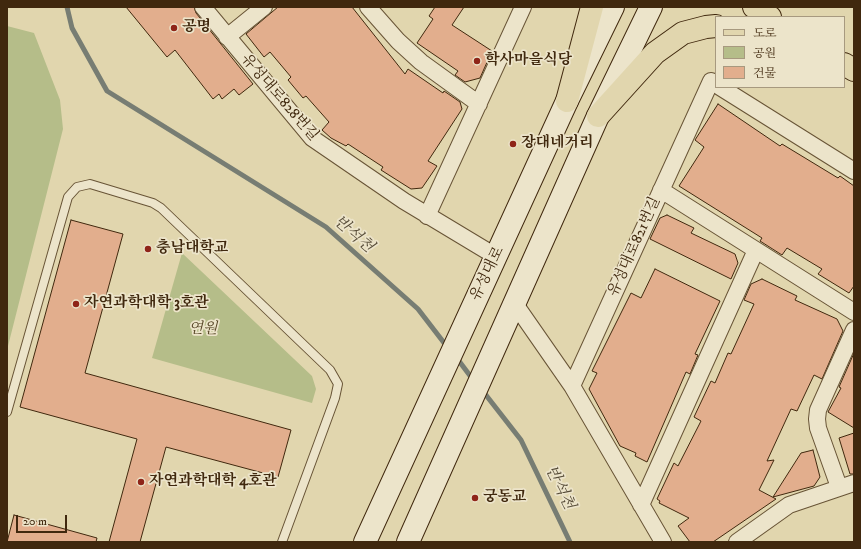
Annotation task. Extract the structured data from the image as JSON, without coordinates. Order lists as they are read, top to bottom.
{
  "streets": {
    "main road": ["유성대로"],
    "street": ["유성대로828번길", "유성대로821번길"]
  },
  "crossings": [
    ["유성대로828번길", "유성대로"]
  ],
  "water": ["반석천"],
  "parks": ["연원"],
  "places": [
    "공명",
    "학사마을식당",
    "장대네거리",
    "충남대학교",
    "자연과학대학 3호관",
    "자연과학대학 4호관",
    "궁동교"
  ],
  "legend": ["도로", "공원", "건물"],
  "scale_bar": "20 m"
}
